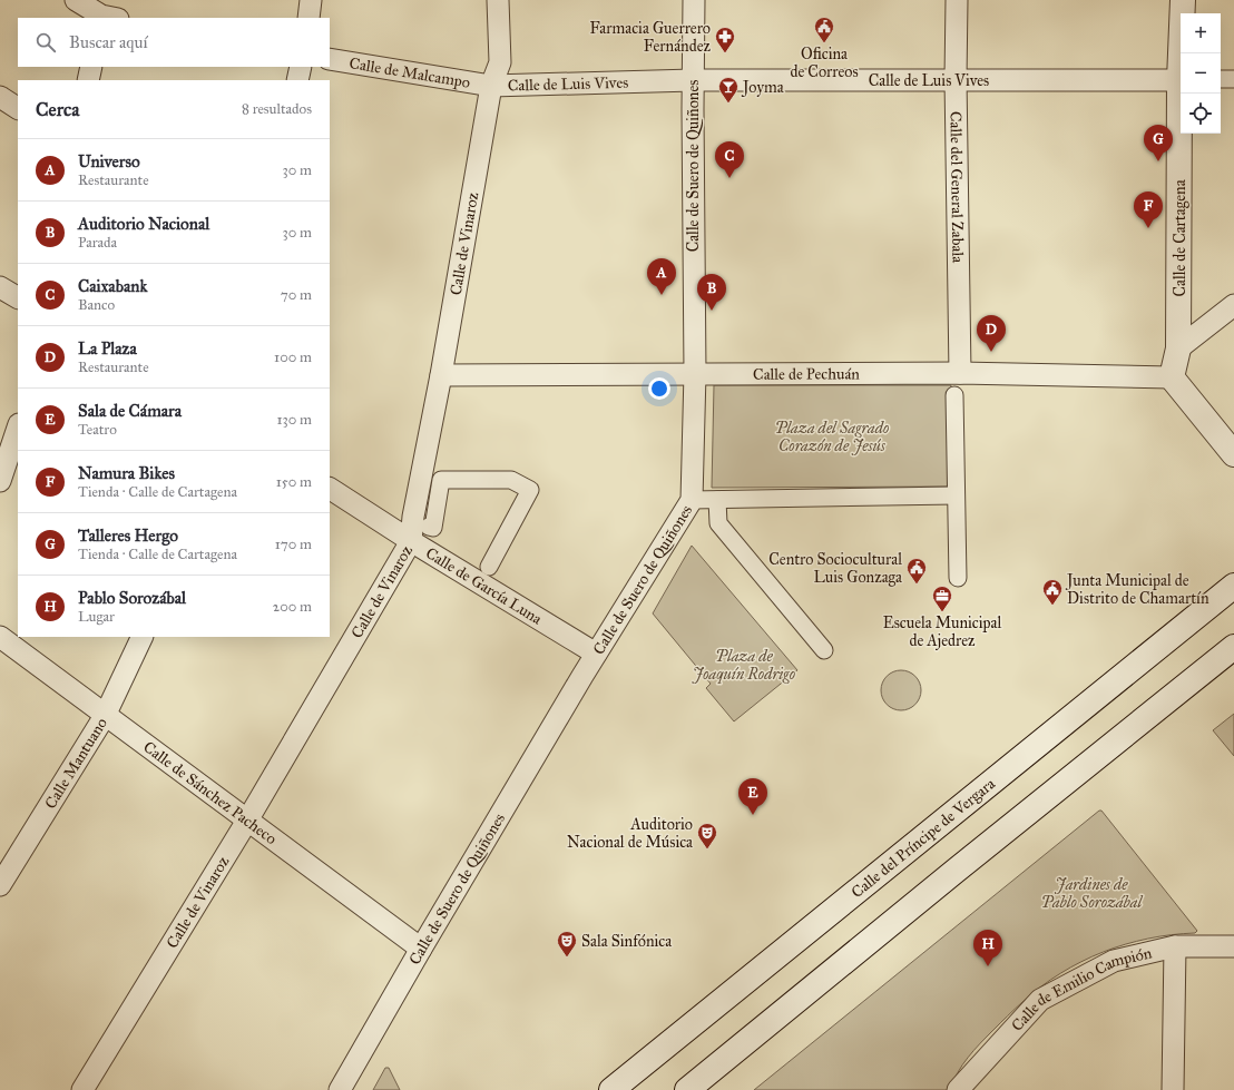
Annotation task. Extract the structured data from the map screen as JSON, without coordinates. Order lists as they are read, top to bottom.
{
  "streets": {
    "main road": ["Calle de Cartagena", "Calle del Príncipe de Vergara"],
    "street": [
      "Calle de Malcampo",
      "Calle de Luis Vives",
      "Calle de Suero de Quiñones",
      "Calle del General Zabala",
      "Calle de Vinaroz",
      "Calle de Pechuán",
      "Calle de García Luna",
      "Calle Mantuano",
      "Calle de Sánchez Pacheco",
      "Calle de Emilio Campión"
    ]
  },
  "crossings": [
    ["Calle de Malcampo", "Calle de Luis Vives"],
    ["Calle de Malcampo", "Calle de Vinaroz"],
    ["Calle de Luis Vives", "Calle de Suero de Quiñones"],
    ["Calle de Luis Vives", "Calle del General Zabala"],
    ["Calle de Luis Vives", "Calle de Vinaroz"],
    ["Calle de Suero de Quiñones", "Calle de Pechuán"],
    ["Calle de Suero de Quiñones", "Calle de García Luna"],
    ["Calle de Suero de Quiñones", "Calle de Sánchez Pacheco"],
    ["Calle del General Zabala", "Calle de Pechuán"],
    ["Calle de Cartagena", "Calle de Pechuán"],
    ["Calle de Vinaroz", "Calle de Pechuán"],
    ["Calle de Vinaroz", "Calle de García Luna"],
    ["Calle de Vinaroz", "Calle de Sánchez Pacheco"],
    ["Calle Mantuano", "Calle de Sánchez Pacheco"]
  ],
  "parks": ["Plaza del Sagrado Corazón de Jesús", "Plaza de Joaquín Rodrigo", "Jardines de Pablo Sorozábal"],
  "places": {
    "public building": ["Oficina de Correos", "Centro Sociocultural Luis Gonzaga", "Junta Municipal de Distrito de Chamartín"],
    "pharmacy": ["Farmacia Guerrero Fernández"],
    "bar": ["Joyma"],
    "office": ["Escuela Municipal de Ajedrez"],
    "theatre": ["Auditorio Nacional de Música", "Sala Sinfónica"]
  },
  "page": {
    "map_buttons": ["+", "−"],
    "search": "Buscar aquí",
    "heading": ["Cerca", "8 resultados"],
    "pins": [
      "G",
      "C",
      "F",
      "A",
      "B",
      "D",
      "E",
      "H"
    ],
    "list": [
      {
        "mark": "A",
        "name": "Universo",
        "note": "Restaurante",
        "value": "30 m"
      },
      {
        "mark": "B",
        "name": "Auditorio Nacional",
        "note": "Parada",
        "value": "30 m"
      },
      {
        "mark": "C",
        "name": "Caixabank",
        "note": "Banco",
        "value": "70 m"
      },
      {
        "mark": "D",
        "name": "La Plaza",
        "note": "Restaurante",
        "value": "100 m"
      },
      {
        "mark": "E",
        "name": "Sala de Cámara",
        "note": "Teatro",
        "value": "130 m"
      },
      {
        "mark": "F",
        "name": "Namura Bikes",
        "note": "Tienda · Calle de Cartagena",
        "value": "150 m"
      },
      {
        "mark": "G",
        "name": "Talleres Hergo",
        "note": "Tienda · Calle de Cartagena",
        "value": "170 m"
      },
      {
        "mark": "H",
        "name": "Pablo Sorozábal",
        "note": "Lugar",
        "value": "200 m"
      }
    ]
  }
}
